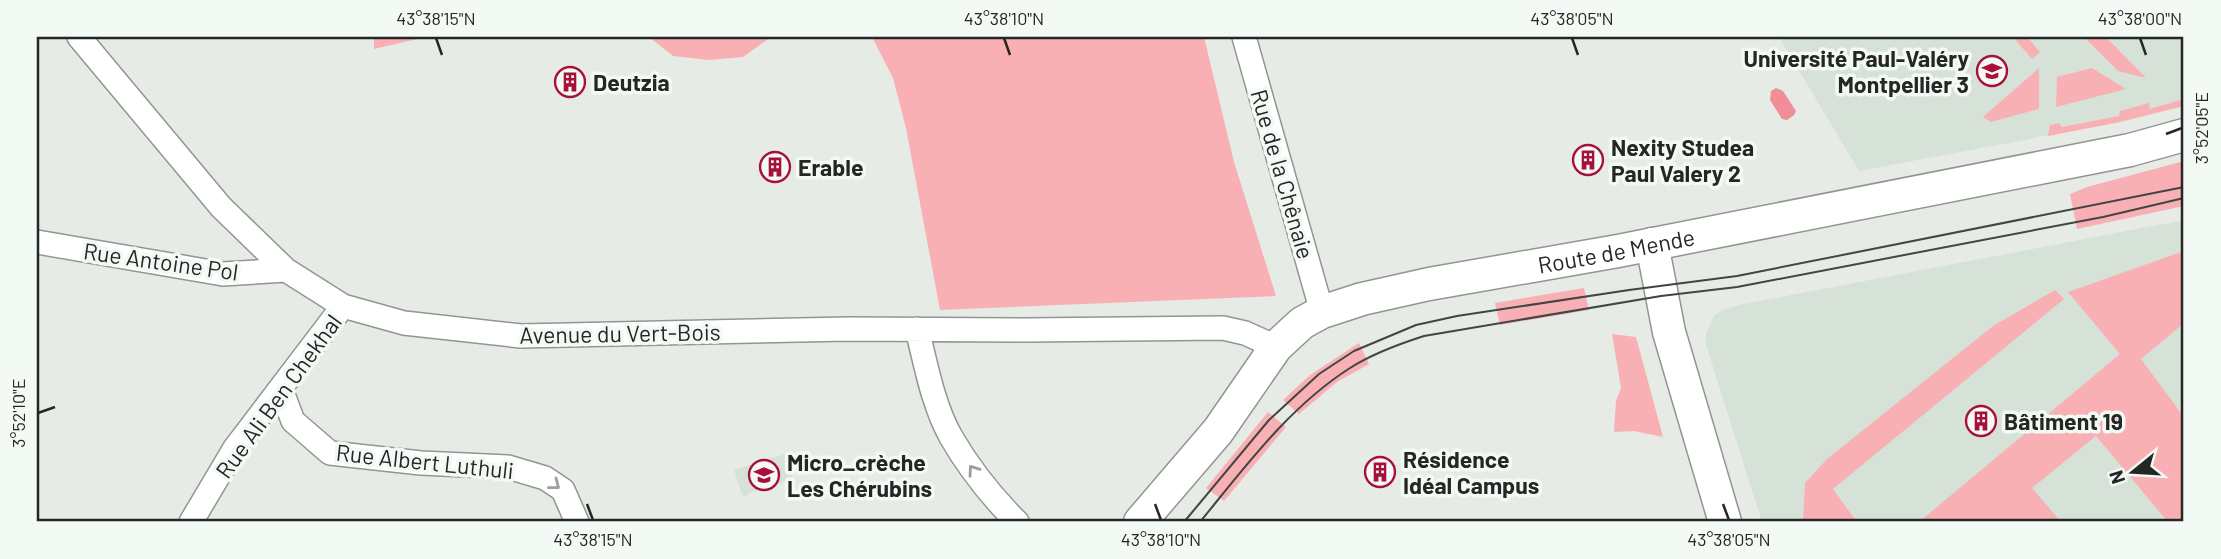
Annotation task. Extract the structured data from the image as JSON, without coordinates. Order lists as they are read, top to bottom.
{
  "streets": {
    "main road": ["Route de Mende"],
    "street": [
      "Rue de la Chênaie",
      "Rue Antoine Pol",
      "Avenue du Vert-Bois",
      "Rue Ali Ben Chekhal",
      "Rue Albert Luthuli"
    ]
  },
  "crossings": [
    ["Rue de la Chênaie", "Route de Mende"],
    ["Route de Mende", "Avenue du Vert-Bois"],
    ["Rue Antoine Pol", "Avenue du Vert-Bois"],
    ["Avenue du Vert-Bois", "Rue Ali Ben Chekhal"],
    ["Rue Ali Ben Chekhal", "Rue Albert Luthuli"]
  ],
  "one_way": ["Rue Albert Luthuli"],
  "places": {
    "school or university": ["Université Paul-Valéry Montpellier 3", "Micro_crèche Les Chérubins"],
    "building": [
      "Deutzia",
      "Nexity Studea Paul Valery 2",
      "Erable",
      "Bâtiment 19",
      "Résidence Idéal Campus"
    ]
  },
  "north": "left",
  "coordinates": [
    "43°38'15\"N",
    "43°38'10\"N",
    "43°38'05\"N",
    "43°38'00\"N",
    "3°52'05\"E",
    "3°52'10\"E"
  ]
}
